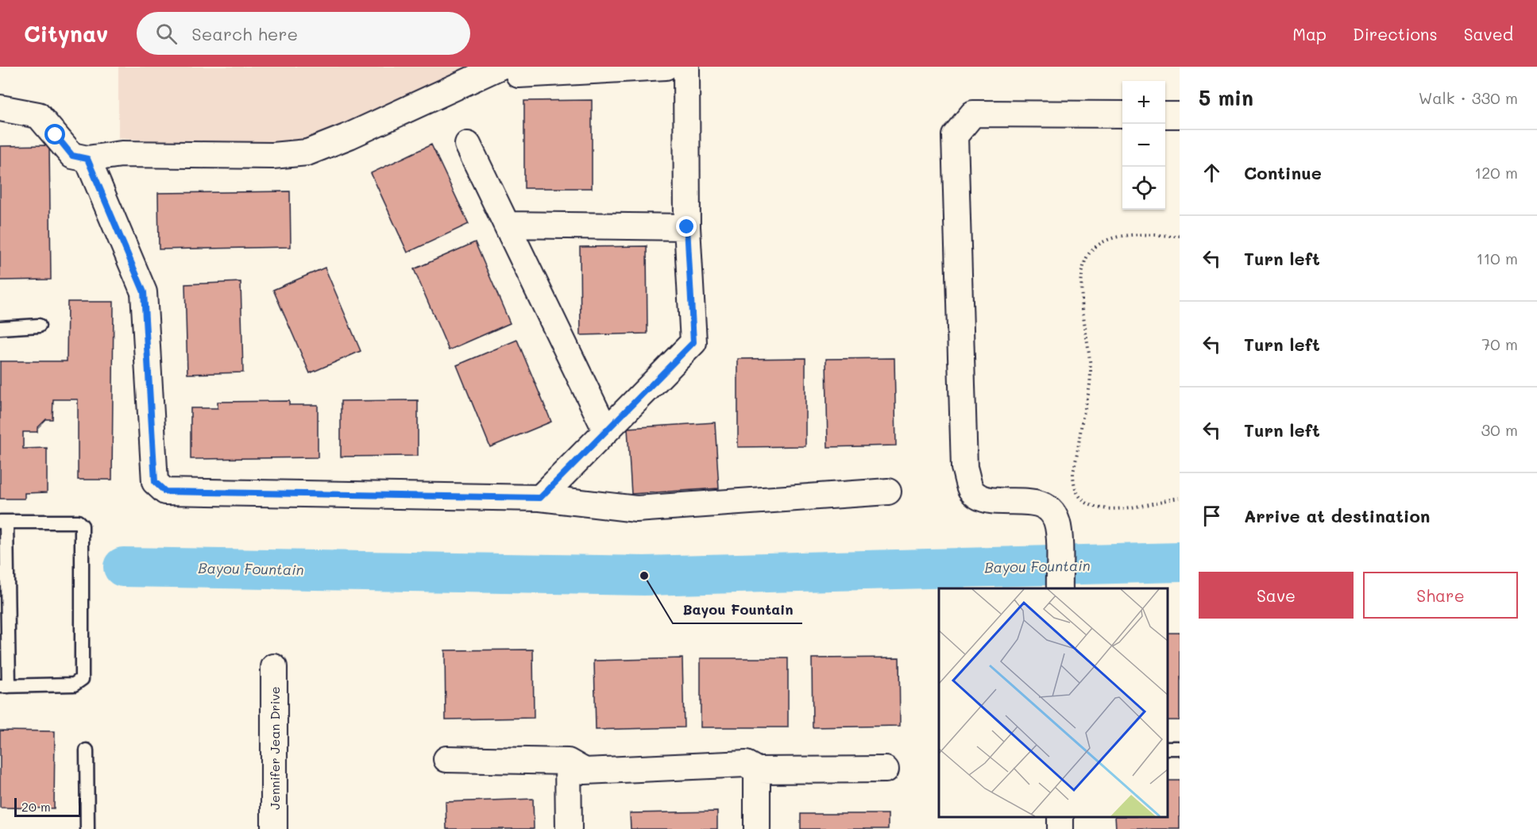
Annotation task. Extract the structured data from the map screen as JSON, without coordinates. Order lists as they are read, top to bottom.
{
  "streets": {
    "street": ["Jennifer Jean Drive"]
  },
  "water": ["Bayou Fountain"],
  "places": ["Bayou Fountain"],
  "scale_bar": "20 m",
  "page": {
    "header": "Citynav",
    "search": "Search here",
    "nav": ["Map", "Directions", "Saved"],
    "heading": ["5 min", "Walk · 330 m"],
    "map_buttons": ["+", "−"],
    "list": [
      ["Continue", "120 m"],
      ["Turn left", "110 m"],
      ["Turn left", "70 m"],
      ["Turn left", "30 m"],
      "Arrive at destination"
    ],
    "buttons": ["Save", "Share"],
    "scale": "20 m"
  }
}
